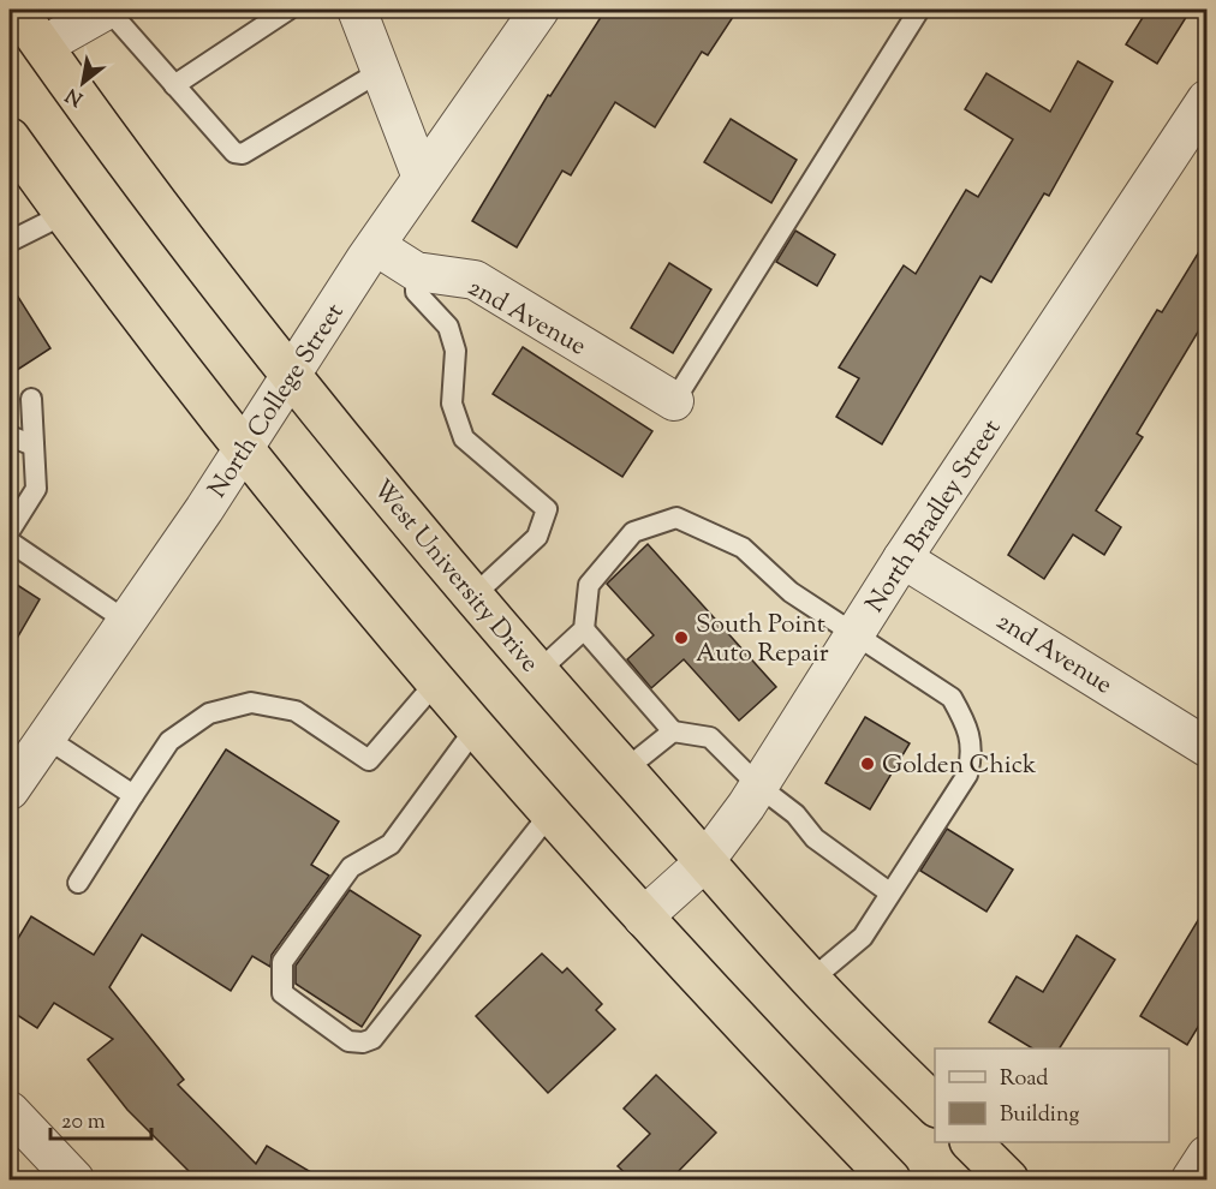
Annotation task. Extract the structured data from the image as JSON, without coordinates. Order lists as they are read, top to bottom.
{
  "streets": {
    "highway": ["West University Drive"],
    "street": ["2nd Avenue", "North College Street", "North Bradley Street"]
  },
  "crossings": [
    ["2nd Avenue", "North College Street"],
    ["2nd Avenue", "North Bradley Street"],
    ["North College Street", "West University Drive"],
    ["North Bradley Street", "West University Drive"]
  ],
  "places": ["South Point Auto Repair", "Golden Chick"],
  "legend": ["Road", "Building"],
  "scale_bar": "20 m",
  "north": "bottom left"
}
